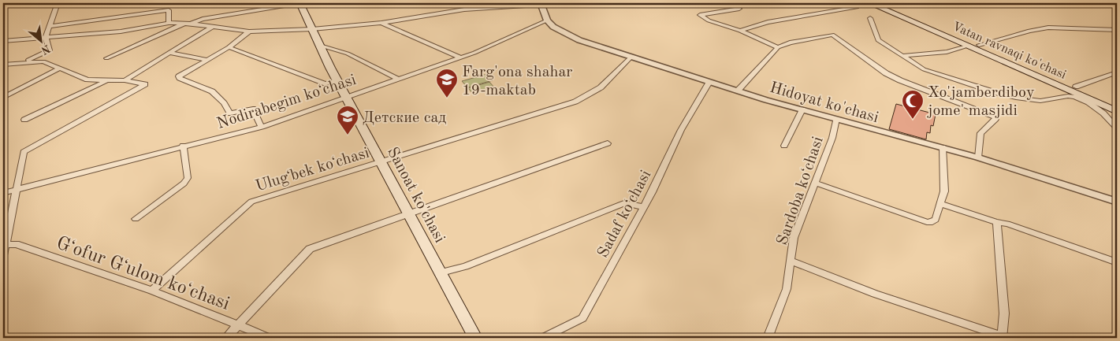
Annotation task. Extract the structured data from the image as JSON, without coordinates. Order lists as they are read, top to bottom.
{
  "streets": {
    "main road": ["Vatan ravnaqi ko'chasi", "Sanoat ko'chasi"],
    "street": [
      "Nodirabegim koʻchasi",
      "Hidoyat ko'chasi",
      "Ulugʻbek koʻchasi",
      "Sardoba koʻchasi",
      "Sadaf koʻchasi",
      "Gʻofur Gʻulom koʻchasi"
    ]
  },
  "crossings": [
    ["Nodirabegim koʻchasi", "Hidoyat ko'chasi"],
    ["Nodirabegim koʻchasi", "Sanoat ko'chasi"],
    ["Hidoyat ko'chasi", "Ulugʻbek koʻchasi"],
    ["Hidoyat ko'chasi", "Sardoba koʻchasi"],
    ["Hidoyat ko'chasi", "Sadaf koʻchasi"],
    ["Ulugʻbek koʻchasi", "Sanoat ko'chasi"],
    ["Ulugʻbek koʻchasi", "Gʻofur Gʻulom koʻchasi"]
  ],
  "places": {
    "school or university": ["Farg'ona shahar 19-maktab", "Детские сад"],
    "mosque": ["Xo'jamberdiboy jome' masjidi"]
  },
  "north": "bottom right"
}
